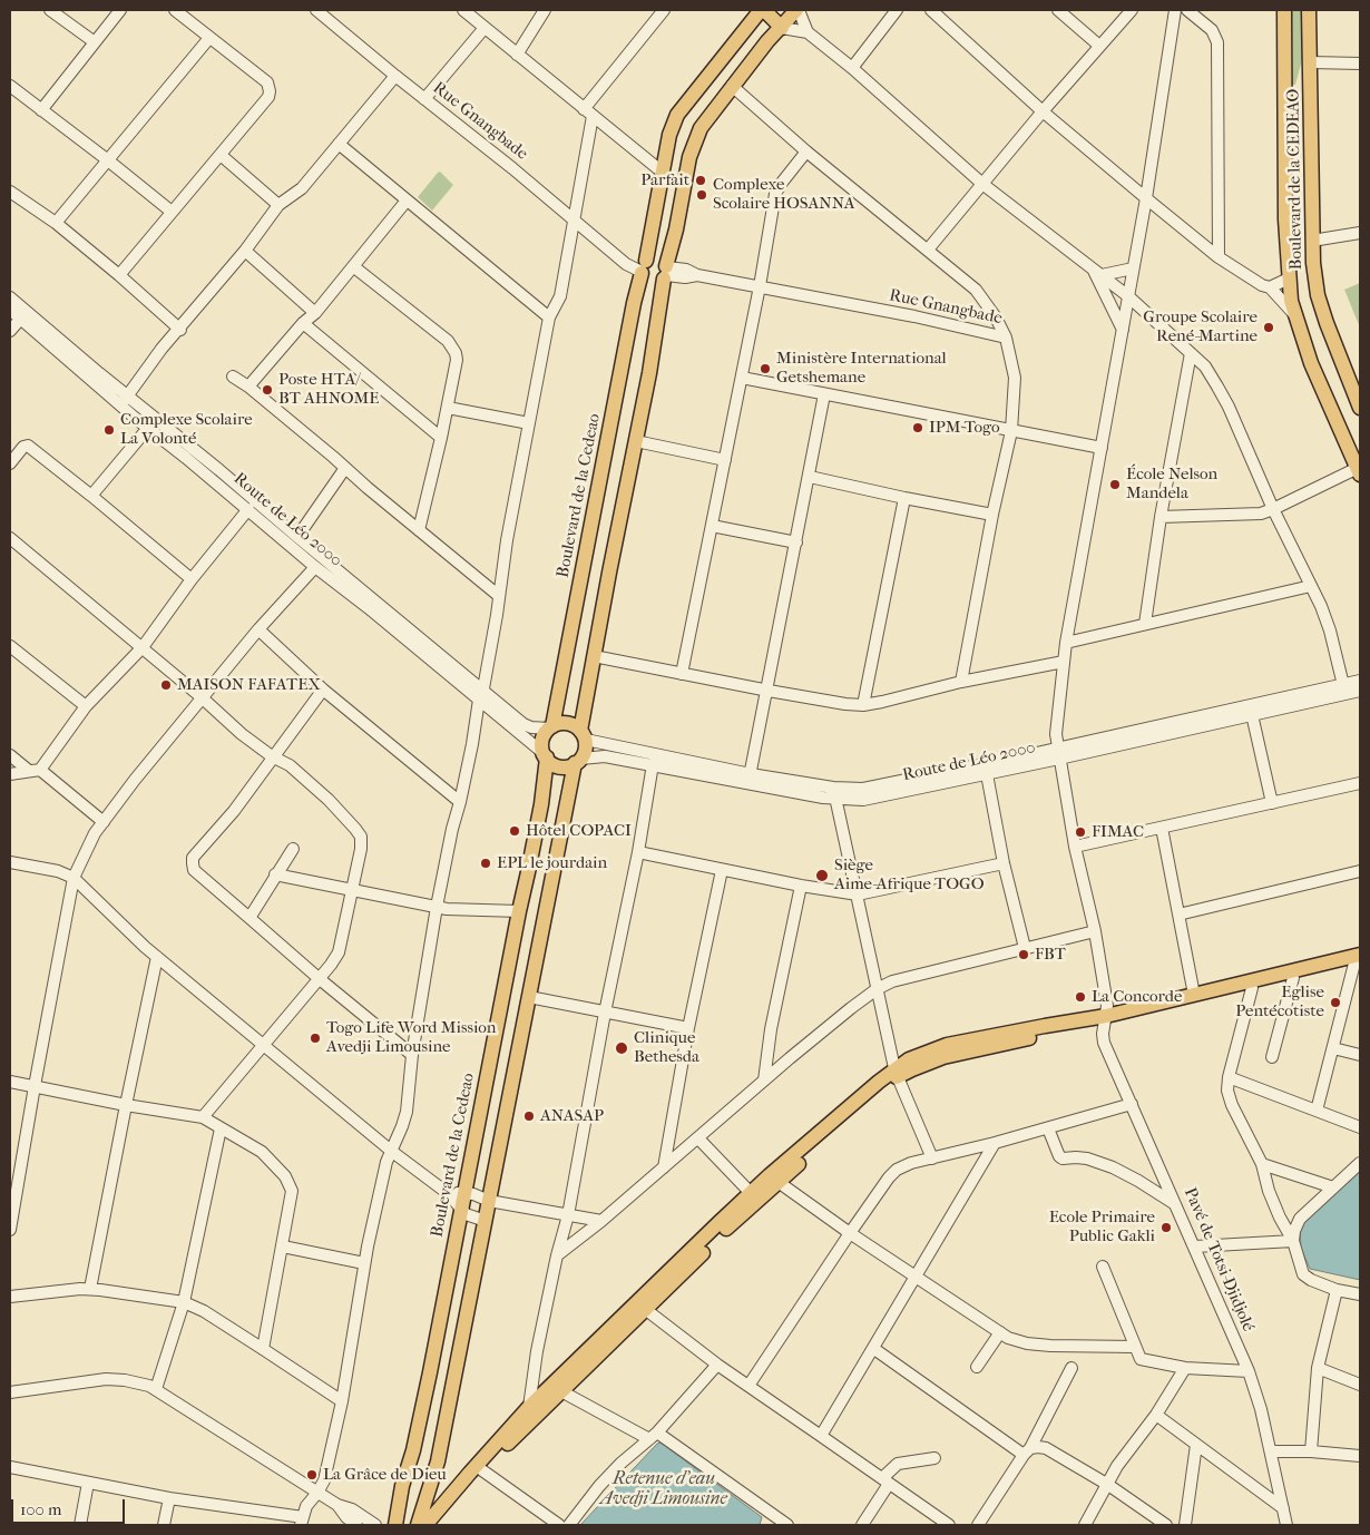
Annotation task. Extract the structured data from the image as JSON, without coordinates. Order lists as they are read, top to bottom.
{
  "streets": {
    "main road": ["Boulevard de la CEDEAO", "Boulevard de la Cedeao"],
    "street": ["Rue Gnangbade", "Route de Léo 2000", "Pavé de Totsi-Djidjolé"]
  },
  "crossings": [
    ["Rue Gnangbade", "Boulevard de la Cedeao"],
    ["Boulevard de la Cedeao", "Route de Léo 2000"],
    ["Route de Léo 2000", "Pavé de Totsi-Djidjolé"]
  ],
  "water": ["Retenue d'eau Avedji Limousine"],
  "places": [
    "Parfait",
    "Complexe Scolaire HOSANNA",
    "Groupe Scolaire René-Martine",
    "Ministère International Getshemane",
    "Poste HTA/ BT AHNOME",
    "IPM Togo",
    "Complexe Scolaire La Volonté",
    "École Nelson Mandela",
    "MAISON FAFATEX",
    "Hôtel COPACI",
    "FIMAC",
    "EPL le jourdain",
    "Siège Aime-Afrique TOGO",
    "FBT",
    "La Concorde",
    "Eglise Pentécotiste",
    "Togo Life Word Mission Avedji Limousine",
    "Clinique Bethesda",
    "ANASAP",
    "Ecole Primaire Public Gakli",
    "La Grâce de Dieu"
  ],
  "scale_bar": "100 m"
}
